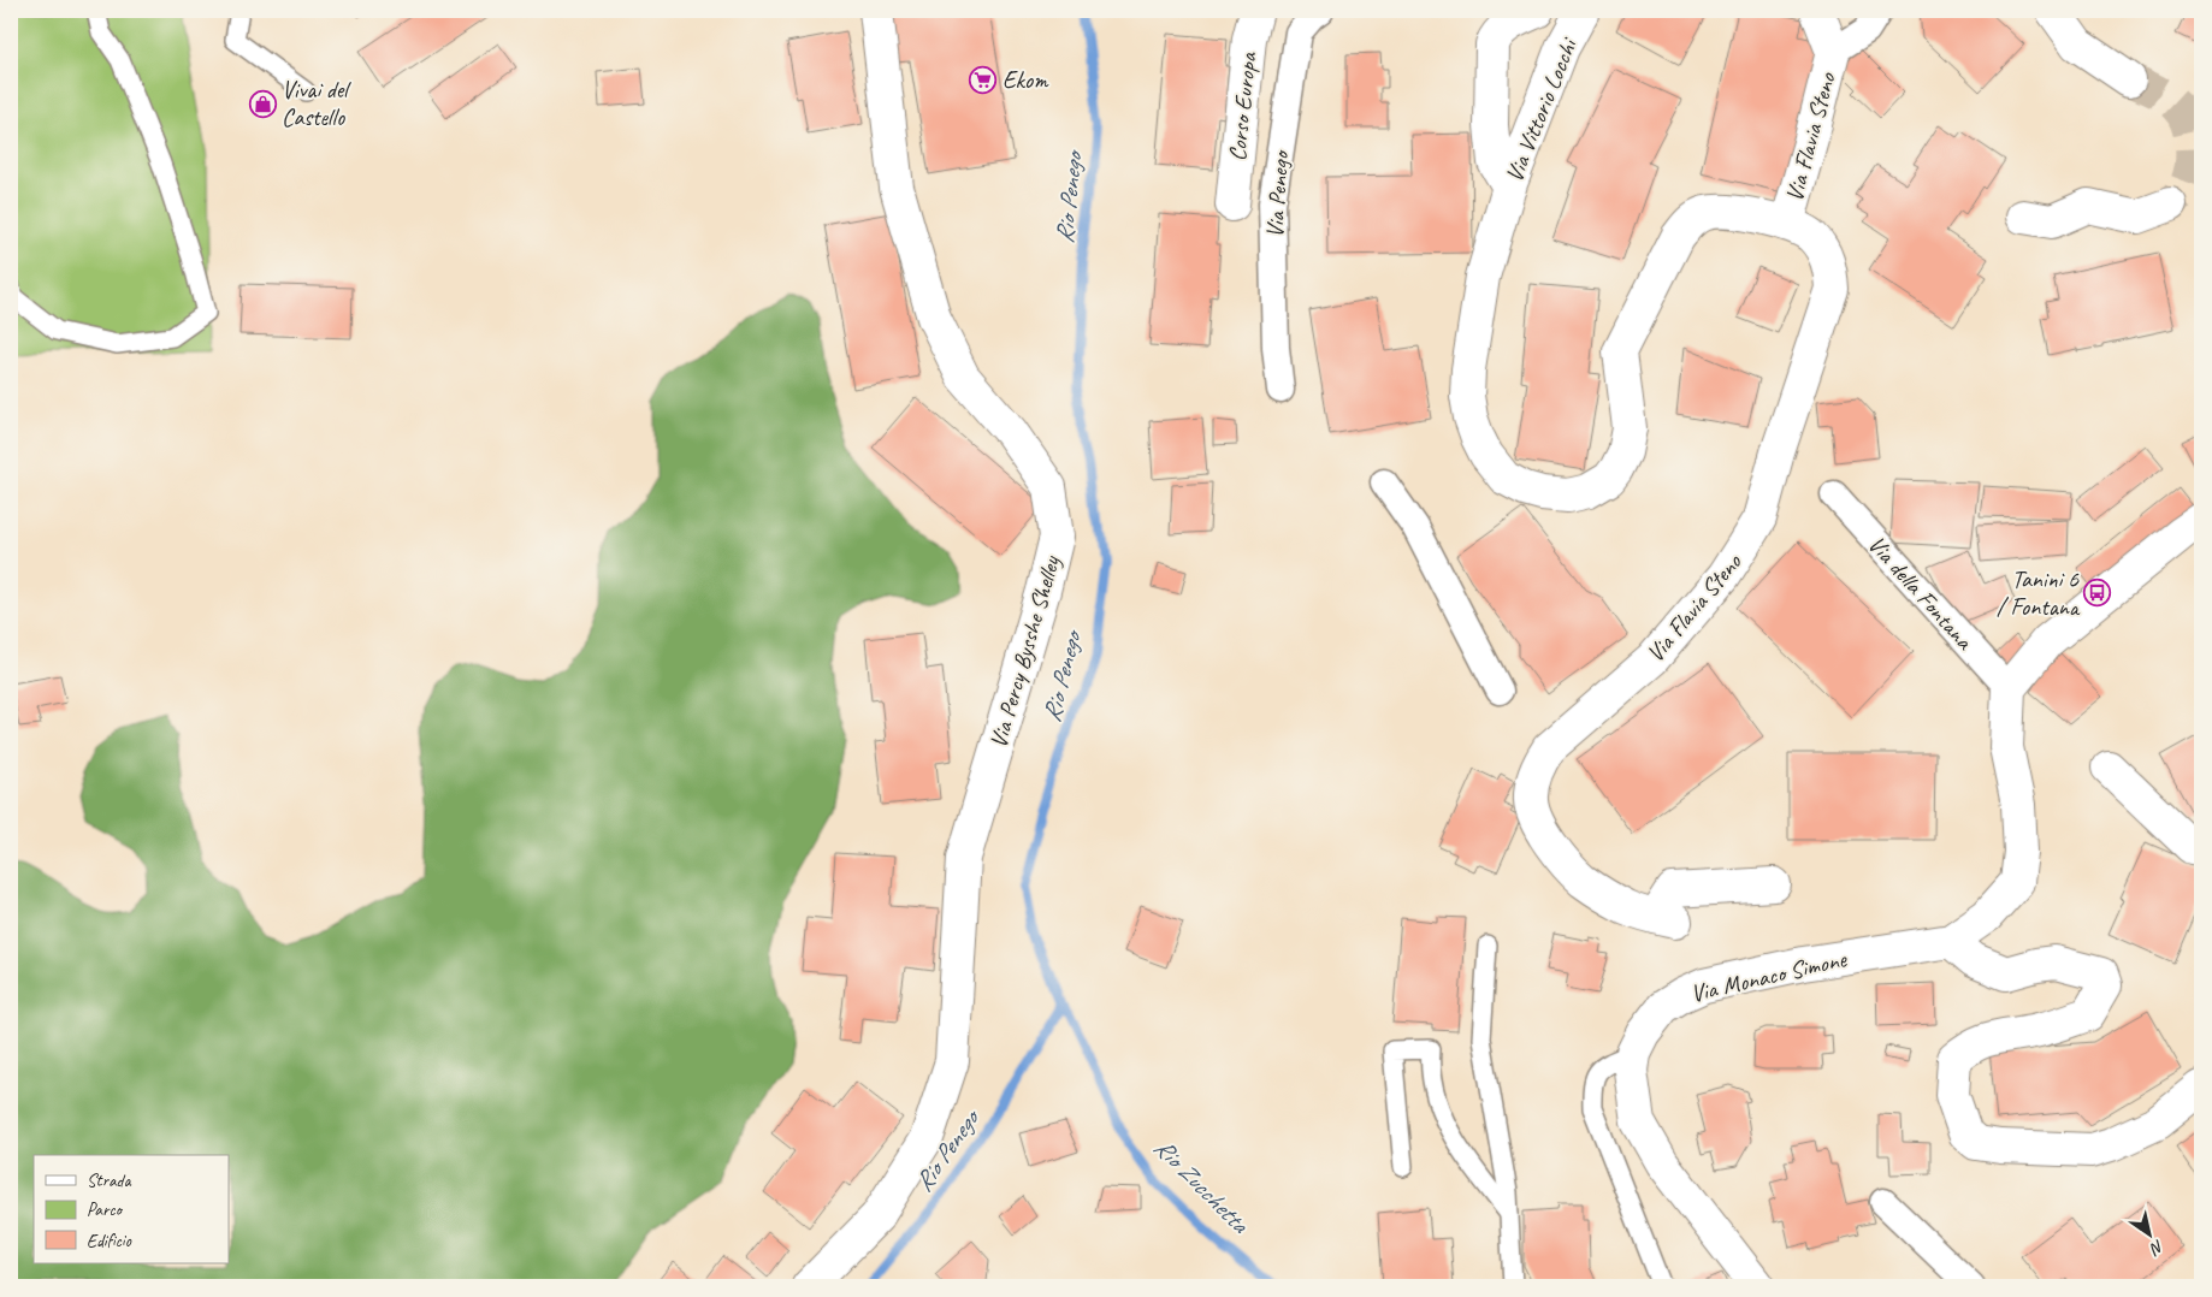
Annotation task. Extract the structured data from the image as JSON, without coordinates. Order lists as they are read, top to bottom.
{
  "streets": {
    "street": [
      "Corso Europa",
      "Via Vittorio Locchi",
      "Via Flavia Steno",
      "Via Penego",
      "Via della Fontana",
      "Via Percy Bysshe Shelley",
      "Via Monaco Simone"
    ]
  },
  "crossings": [
    ["Via Vittorio Locchi", "Via Flavia Steno"],
    ["Via della Fontana", "Via Monaco Simone"]
  ],
  "water": ["Rio Penego", "Rio Zucchetta"],
  "places": {
    "supermarket": ["Ekom"],
    "shop": ["Vivai del Castello"],
    "bus stop": ["Tanini 6 / Fontana"]
  },
  "legend": ["Strada", "Parco", "Edificio"],
  "north": "bottom right"
}
